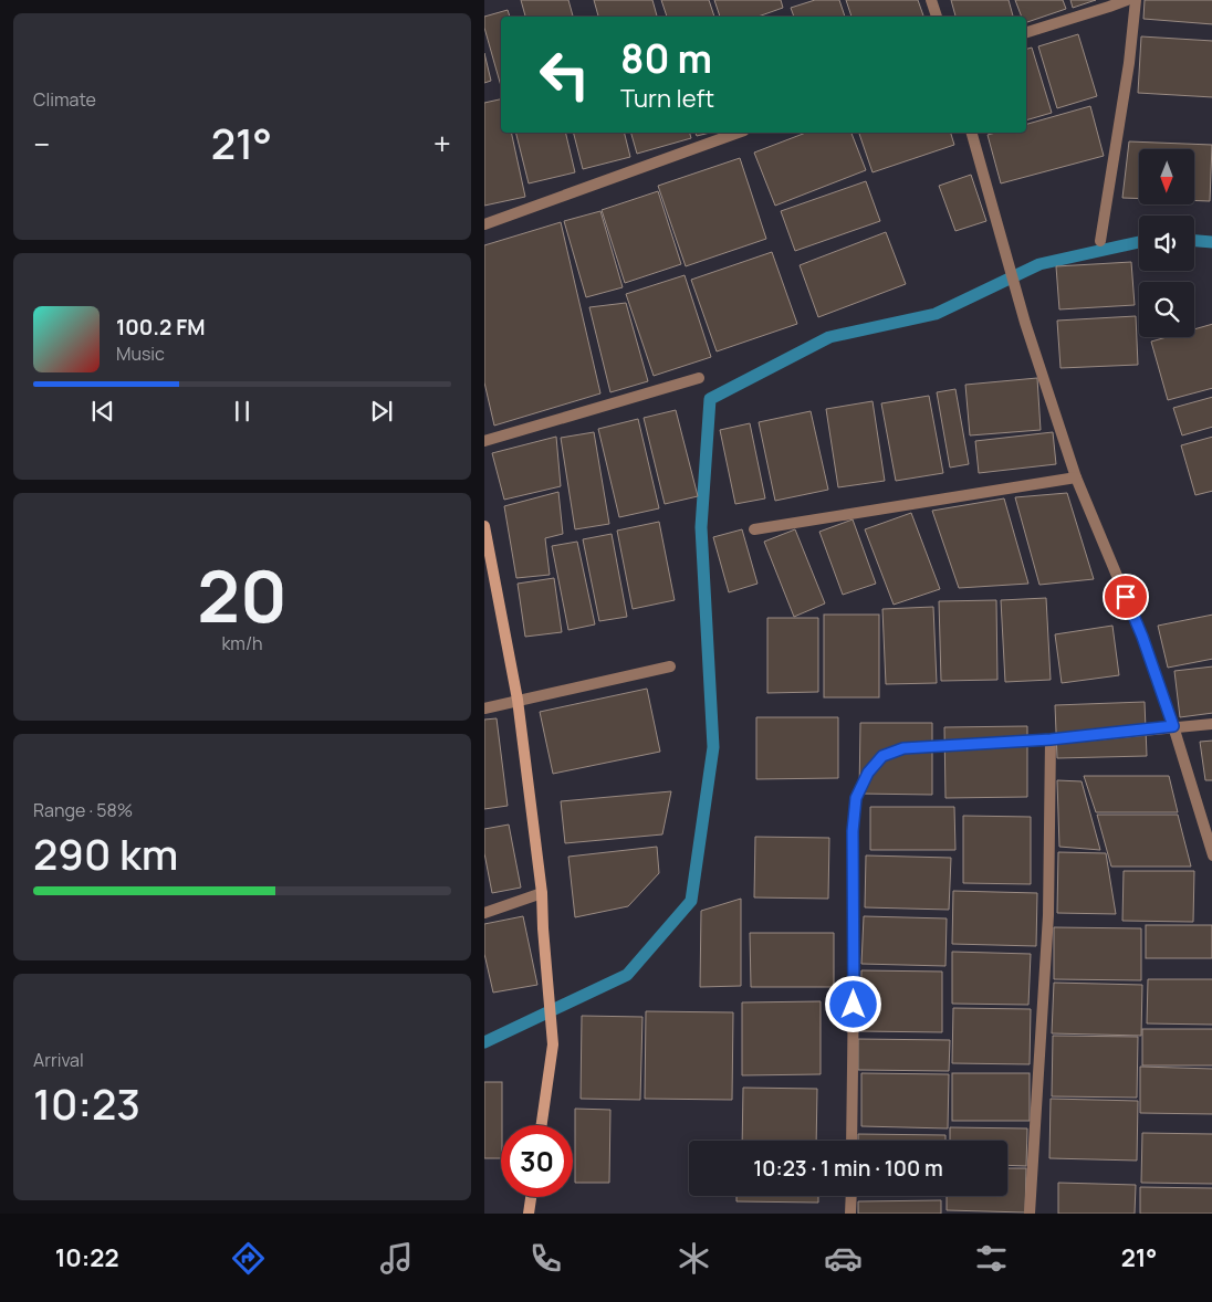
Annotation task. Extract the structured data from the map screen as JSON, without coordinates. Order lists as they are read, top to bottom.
{
  "north": "bottom",
  "page": {
    "tile": [
      "Climate",
      ["20", "km/h"],
      ["Range · 58%", "290 km"],
      ["Arrival", "10:23"]
    ],
    "turn": ["80 m", "Turn left"],
    "heat": ["−", "21°", "+"],
    "song": ["100.2 FM", "Music"],
    "limit": "30",
    "trip": "10:23 · 1 min · 100 m",
    "tabs": ["10:22", "21°"]
  }
}
